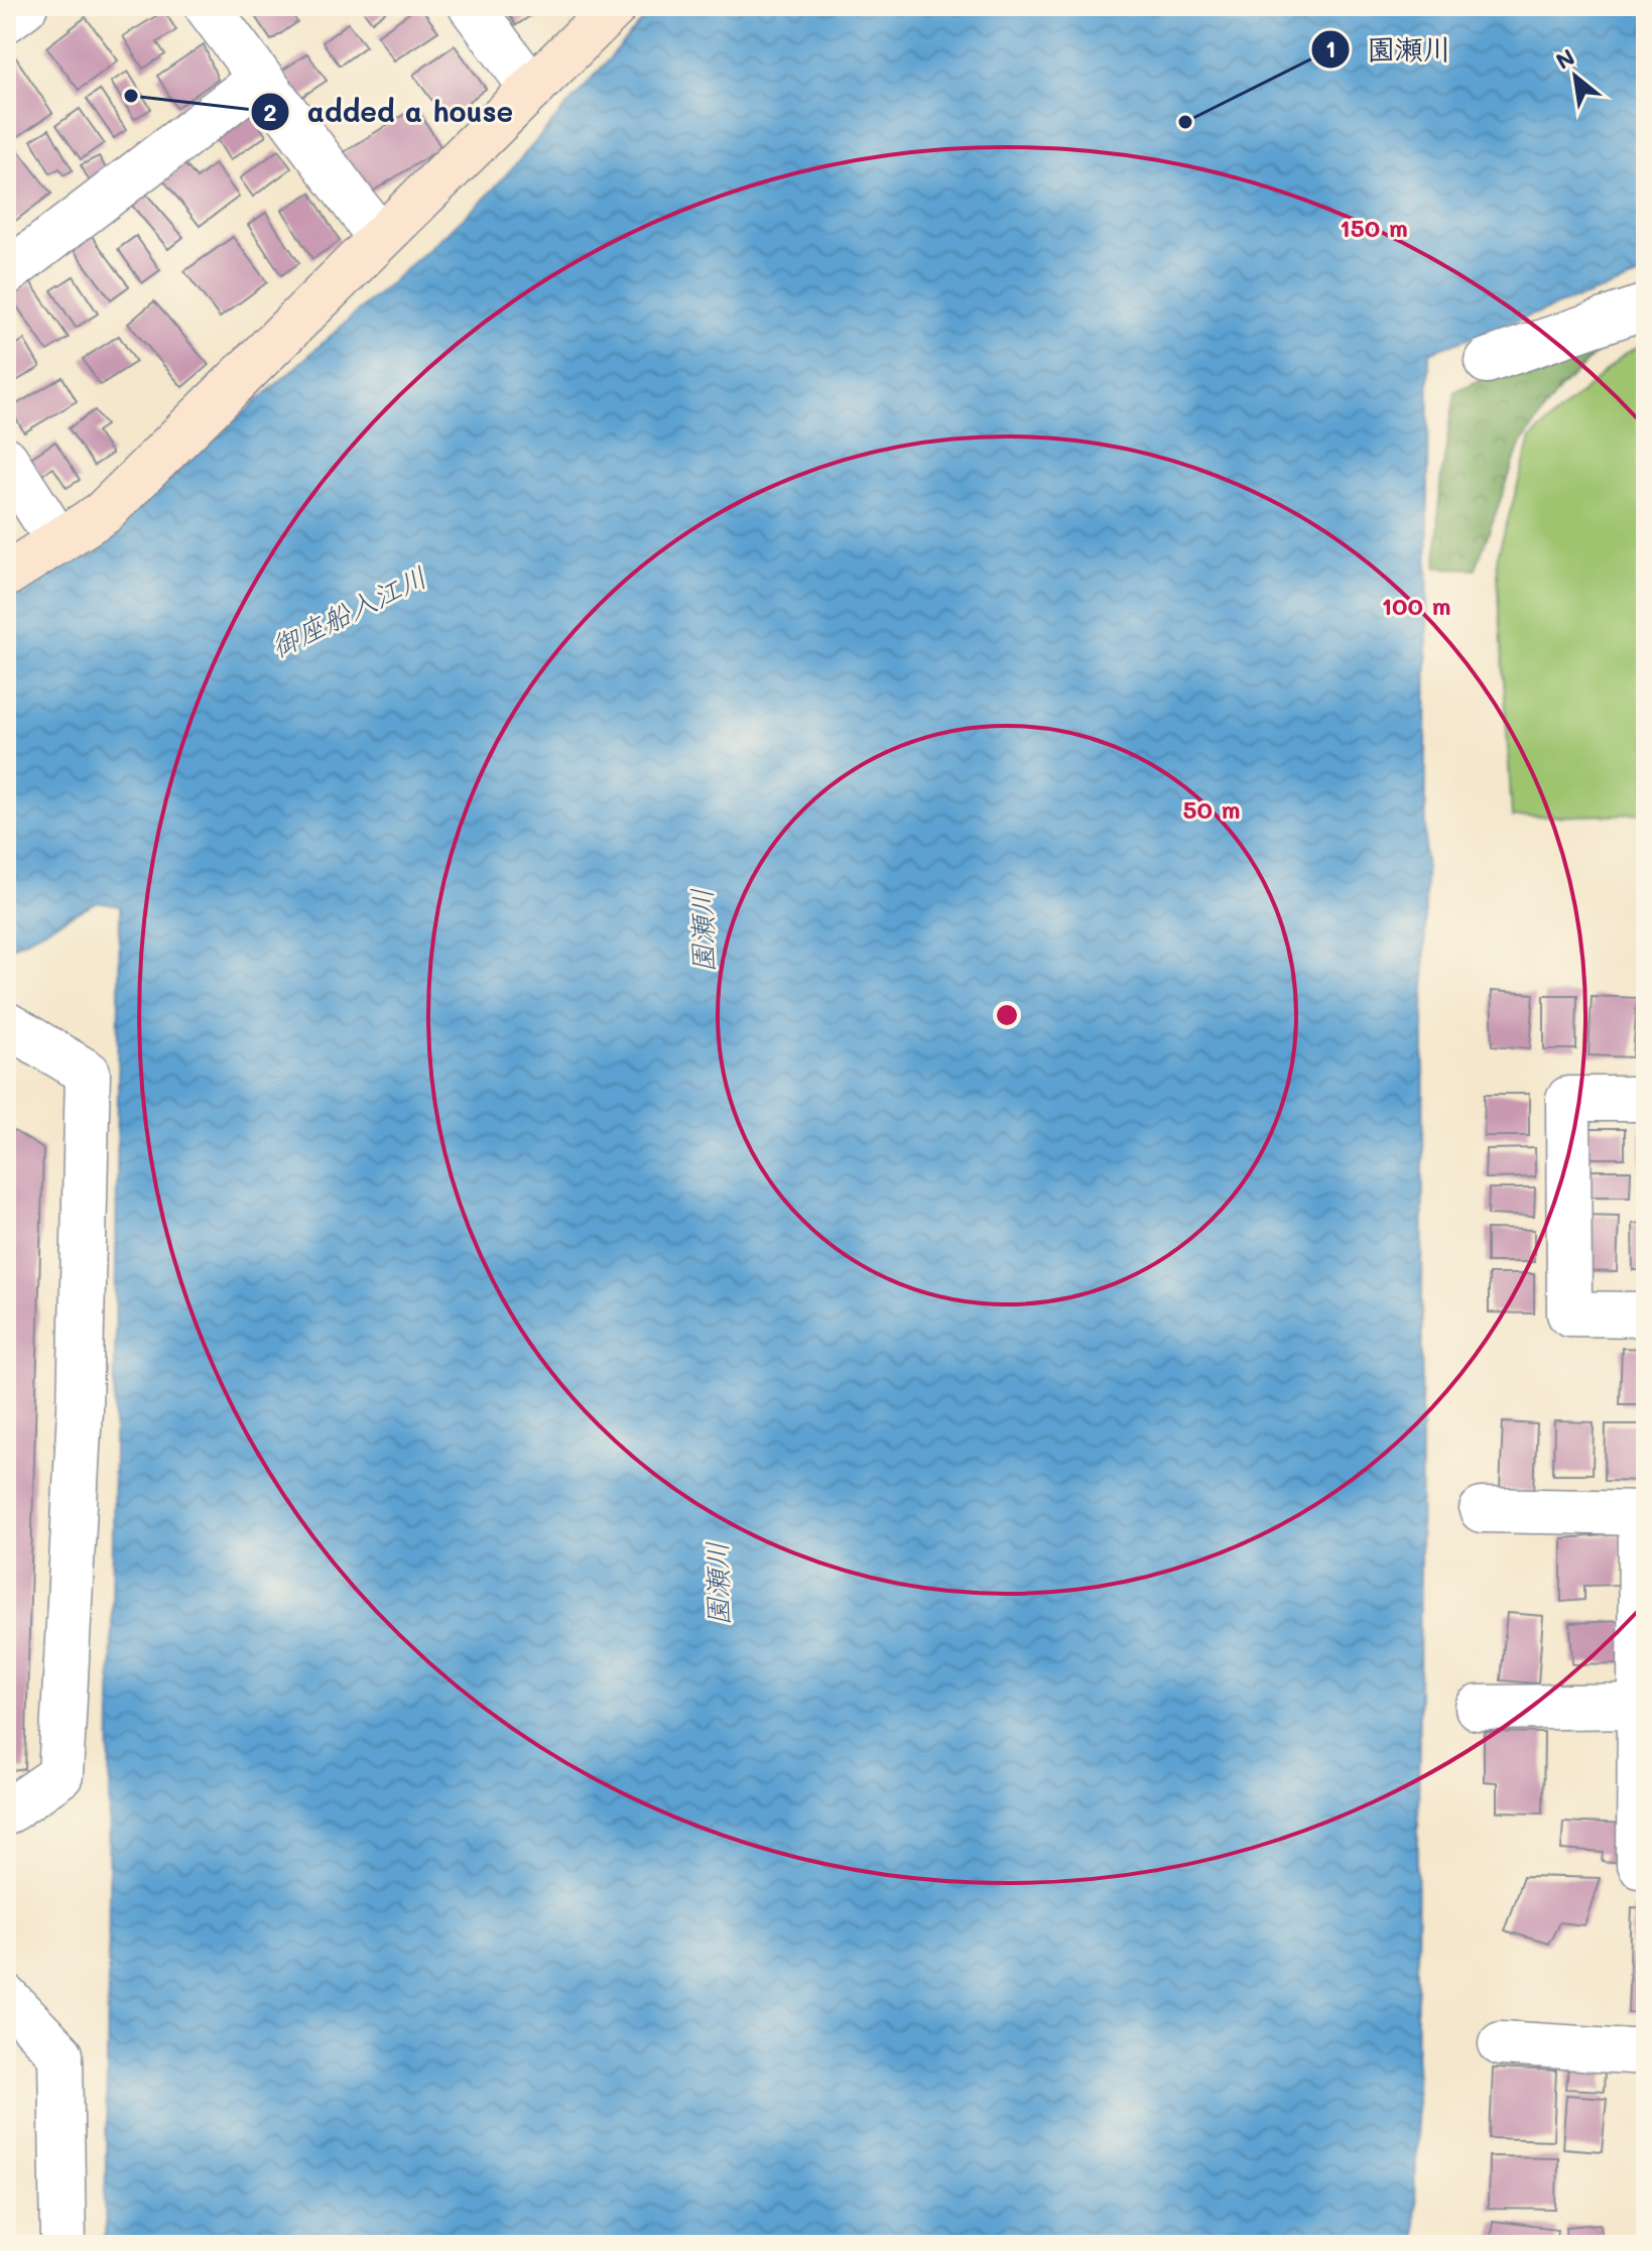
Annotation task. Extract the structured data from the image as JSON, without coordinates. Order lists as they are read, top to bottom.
{
  "water": ["御座船入江川", "園瀬川"],
  "places": ["added a house", "園瀬川"],
  "north": "top left",
  "rings": ["150 m", "100 m", "50 m"]
}
